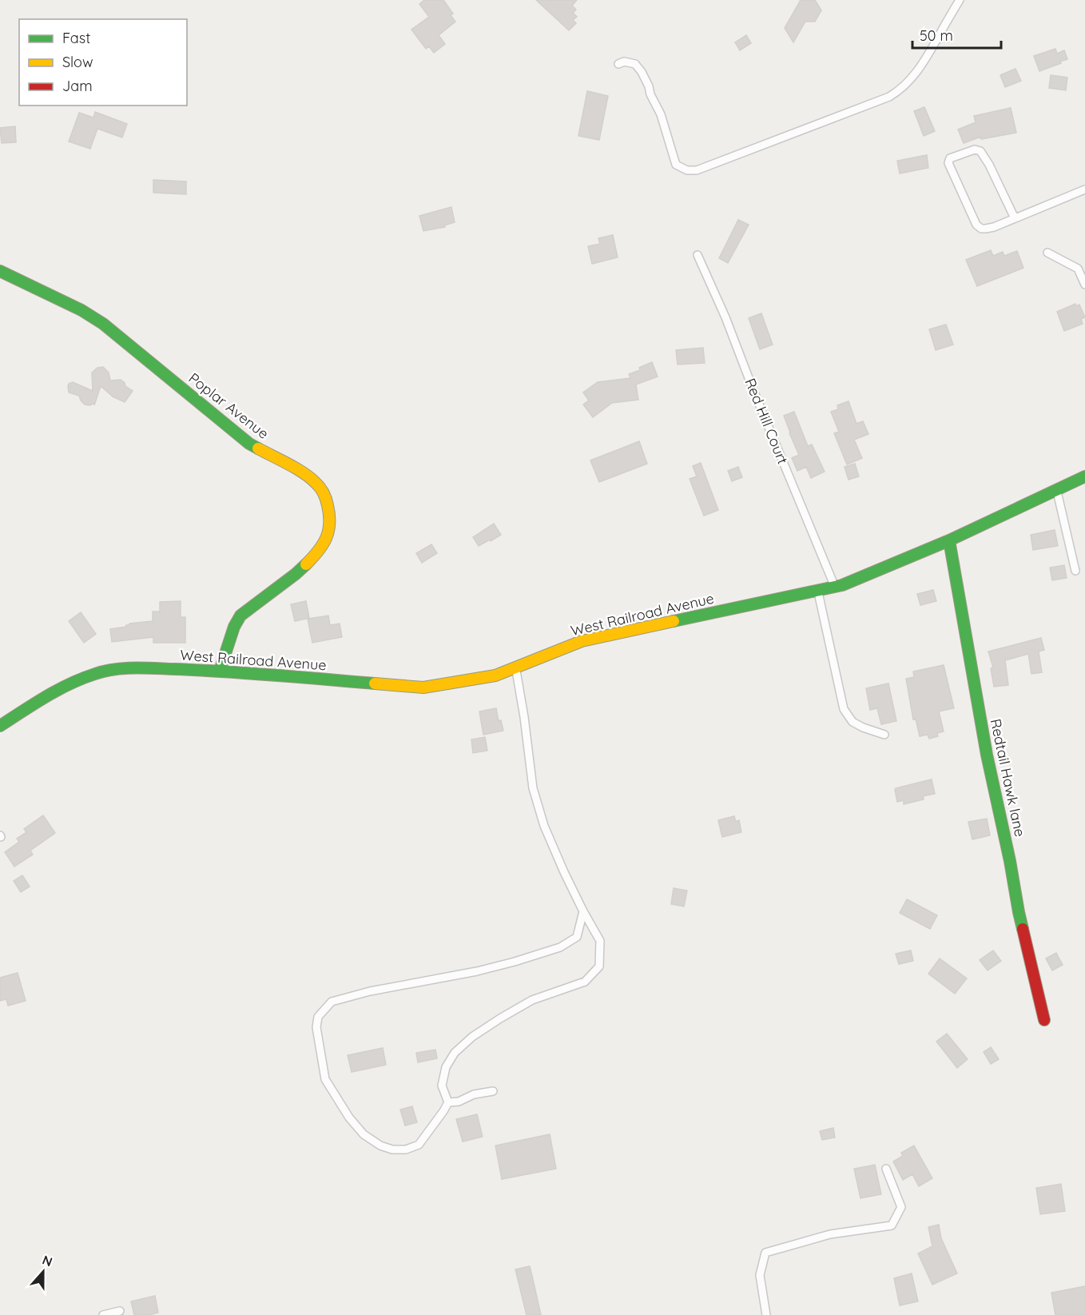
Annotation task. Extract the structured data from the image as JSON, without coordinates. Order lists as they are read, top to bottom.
{
  "streets": {
    "main road": ["Poplar Avenue", "West Railroad Avenue", "Redtail Hawk lane"],
    "lane": ["Red Hill Court"]
  },
  "crossings": [
    ["Poplar Avenue", "West Railroad Avenue"],
    ["Red Hill Court", "West Railroad Avenue"],
    ["West Railroad Avenue", "Redtail Hawk lane"]
  ],
  "legend": ["Fast", "Slow", "Jam"],
  "scale_bar": "50 m",
  "north": "top"
}
